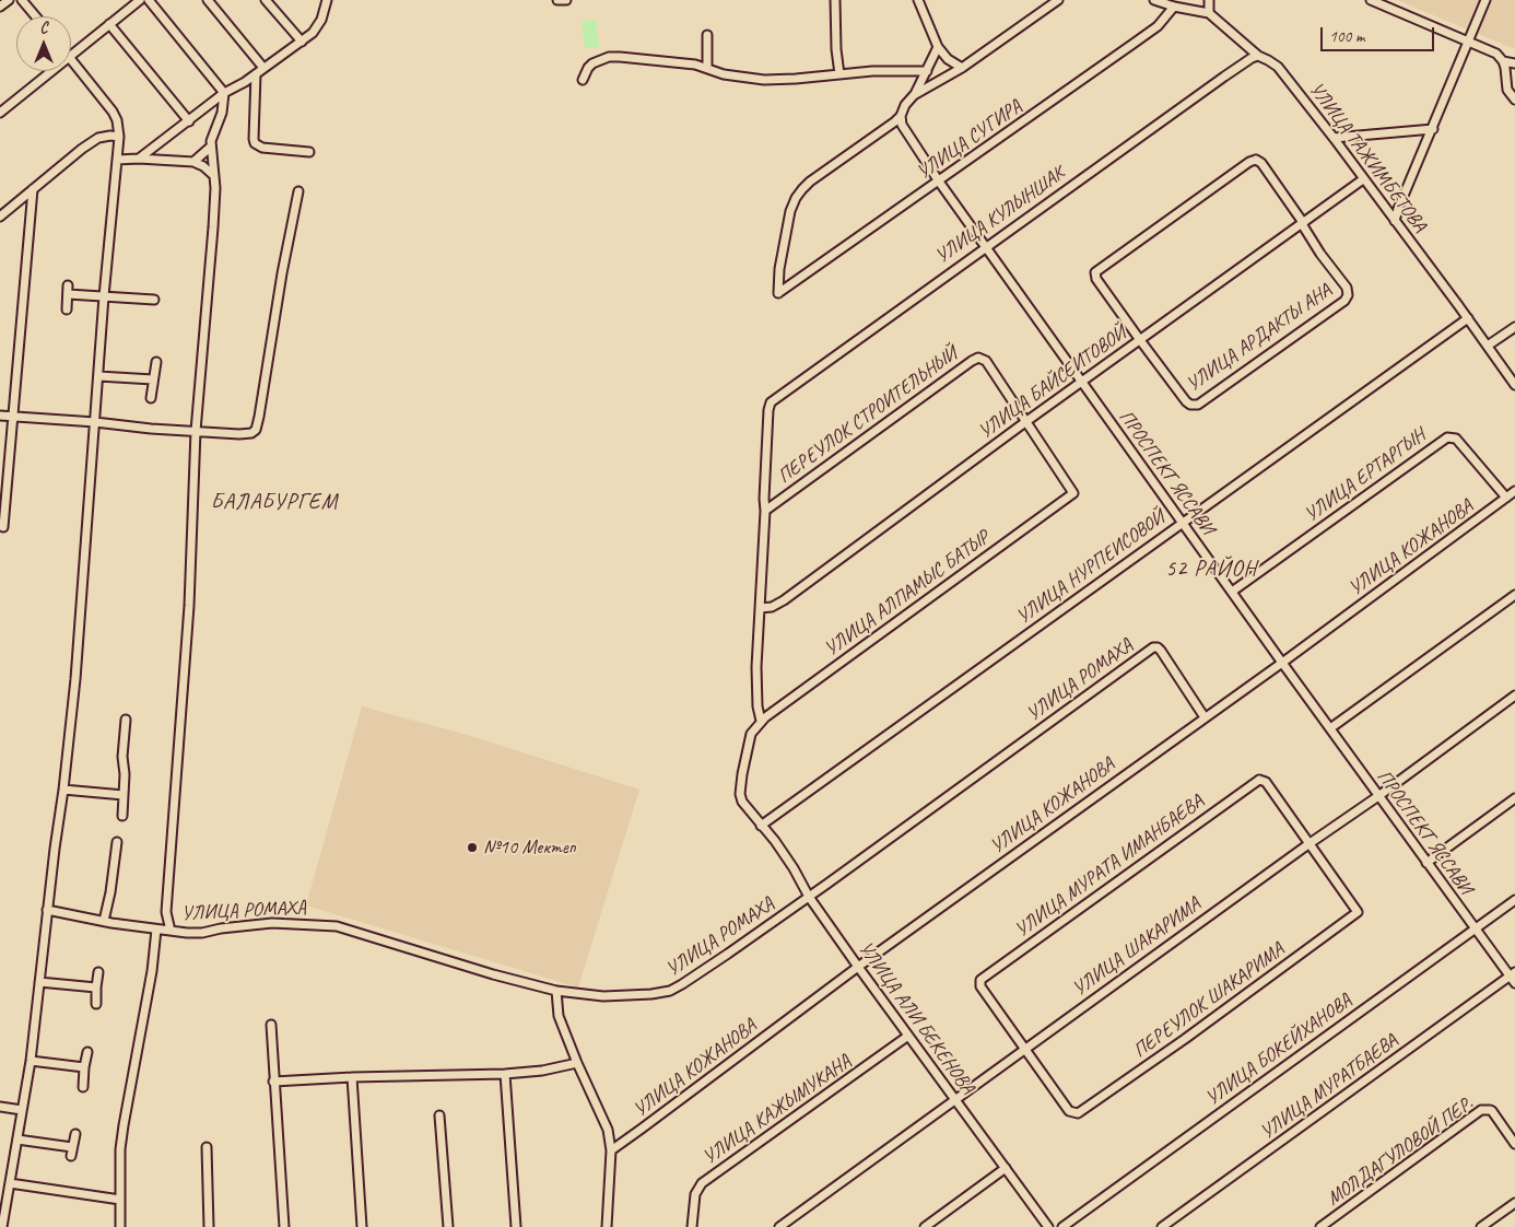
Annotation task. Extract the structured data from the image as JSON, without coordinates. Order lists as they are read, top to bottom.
{
  "streets": {
    "street": [
      "УЛИЦА СУГИРА",
      "УЛИЦА ТАЖИМБЕТОВА",
      "УЛИЦА КУЛЫНШАК",
      "УЛИЦА АРДАКТЫ АНА",
      "УЛИЦА БАЙСЕИТОВОЙ",
      "ПЕРЕУЛОК СТРОИТЕЛЬНЫЙ",
      "ПРОСПЕКТ ЯССАВИ",
      "УЛИЦА ЕРТАРГЫН",
      "УЛИЦА КОЖАНОВА",
      "УЛИЦА НУРПЕИСОВОЙ",
      "УЛИЦА АЛПАМЫС БАТЫР",
      "УЛИЦА РОМАХА",
      "УЛИЦА МУРАТА ИМАНБАЕВА",
      "УЛИЦА ШАКАРИМА",
      "ПЕРЕУЛОК ШАКАРИМА",
      "УЛИЦА АЛИ БЕКЕНОВА",
      "УЛИЦА БОКЕЙХАНОВА",
      "УЛИЦА МУРАТБАЕВА",
      "УЛИЦА КАЖЫМУКАНА",
      "МОЛДАГУЛОВОЙ ПЕР."
    ]
  },
  "crossings": [
    ["УЛИЦА СУГИРА", "ПРОСПЕКТ ЯССАВИ"],
    ["УЛИЦА ТАЖИМБЕТОВА", "УЛИЦА КУЛЫНШАК"],
    ["УЛИЦА ТАЖИМБЕТОВА", "УЛИЦА БАЙСЕИТОВОЙ"],
    ["УЛИЦА ТАЖИМБЕТОВА", "УЛИЦА НУРПЕИСОВОЙ"],
    ["УЛИЦА КУЛЫНШАК", "ПЕРЕУЛОК СТРОИТЕЛЬНЫЙ"],
    ["УЛИЦА КУЛЫНШАК", "ПРОСПЕКТ ЯССАВИ"],
    ["УЛИЦА АРДАКТЫ АНА", "УЛИЦА БАЙСЕИТОВОЙ"],
    ["УЛИЦА БАЙСЕИТОВОЙ", "ПЕРЕУЛОК СТРОИТЕЛЬНЫЙ"],
    ["УЛИЦА БАЙСЕИТОВОЙ", "ПРОСПЕКТ ЯССАВИ"],
    ["УЛИЦА БАЙСЕИТОВОЙ", "УЛИЦА АЛПАМЫС БАТЫР"],
    ["ПЕРЕУЛОК СТРОИТЕЛЬНЫЙ", "УЛИЦА АЛПАМЫС БАТЫР"],
    ["ПРОСПЕКТ ЯССАВИ", "УЛИЦА ЕРТАРГЫН"],
    ["ПРОСПЕКТ ЯССАВИ", "УЛИЦА КОЖАНОВА"],
    ["ПРОСПЕКТ ЯССАВИ", "УЛИЦА НУРПЕИСОВОЙ"],
    ["ПРОСПЕКТ ЯССАВИ", "УЛИЦА ШАКАРИМА"],
    ["ПРОСПЕКТ ЯССАВИ", "УЛИЦА БОКЕЙХАНОВА"],
    ["ПРОСПЕКТ ЯССАВИ", "УЛИЦА МУРАТБАЕВА"],
    ["УЛИЦА ЕРТАРГЫН", "УЛИЦА КОЖАНОВА"],
    ["УЛИЦА КОЖАНОВА", "УЛИЦА РОМАХА"],
    ["УЛИЦА КОЖАНОВА", "УЛИЦА АЛИ БЕКЕНОВА"],
    ["УЛИЦА НУРПЕИСОВОЙ", "УЛИЦА АЛИ БЕКЕНОВА"],
    ["УЛИЦА АЛПАМЫС БАТЫР", "УЛИЦА АЛИ БЕКЕНОВА"],
    ["УЛИЦА РОМАХА", "УЛИЦА АЛИ БЕКЕНОВА"],
    ["УЛИЦА МУРАТА ИМАНБАЕВА", "УЛИЦА ШАКАРИМА"],
    ["УЛИЦА МУРАТА ИМАНБАЕВА", "ПЕРЕУЛОК ШАКАРИМА"],
    ["УЛИЦА ШАКАРИМА", "ПЕРЕУЛОК ШАКАРИМА"],
    ["УЛИЦА ШАКАРИМА", "УЛИЦА АЛИ БЕКЕНОВА"],
    ["УЛИЦА АЛИ БЕКЕНОВА", "УЛИЦА КАЖЫМУКАНА"]
  ],
  "districts": ["БАЛАБУРГЕМ", "52 РАЙОН"],
  "places": ["№10 Мектеп"],
  "scale_bar": "100 m",
  "north": "top"
}
